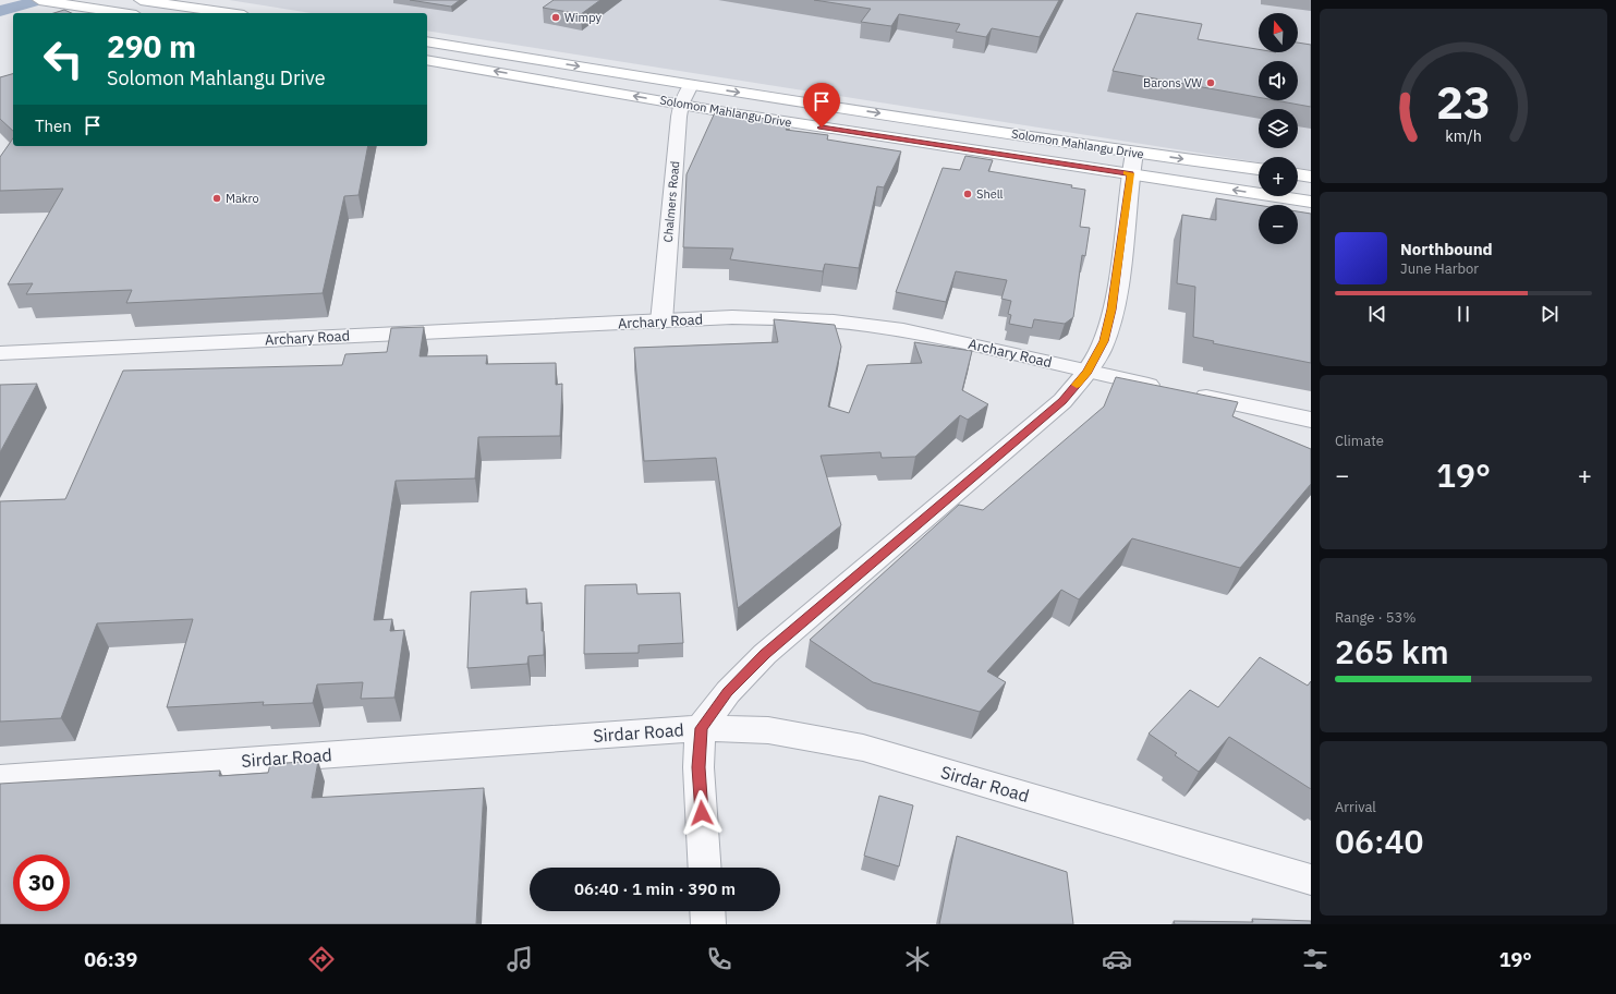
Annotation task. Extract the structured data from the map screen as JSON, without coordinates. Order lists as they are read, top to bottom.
{
  "streets": {
    "main road": ["Solomon Mahlangu Drive"],
    "street": ["Chalmers Road", "Archary Road", "Sirdar Road"]
  },
  "crossings": [
    ["Solomon Mahlangu Drive", "Chalmers Road"],
    ["Chalmers Road", "Archary Road"]
  ],
  "places": [
    "Wimpy",
    "Barons VW",
    "Shell",
    "Makro"
  ],
  "north": "top",
  "page": {
    "map_buttons": ["+", "−"],
    "turn": ["290 m", "Solomon Mahlangu Drive"],
    "then": "Then",
    "song": ["Northbound", "June Harbor"],
    "tile": [
      "Climate",
      ["Range · 53%", "265 km"],
      ["Arrival", "06:40"]
    ],
    "heat": ["−", "19°", "+"],
    "limit": "30",
    "trip": "06:40 · 1 min · 390 m",
    "tabs": ["06:39", "19°"],
    "gauge": ["23", "km/h"]
  }
}
